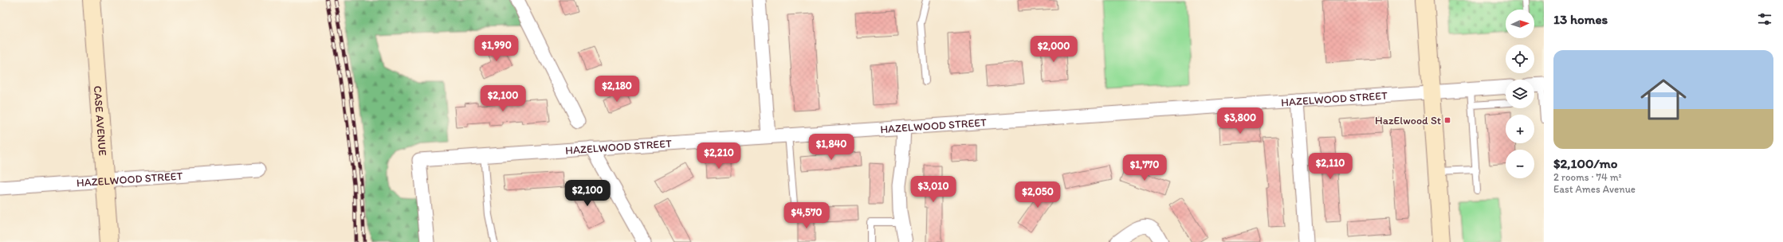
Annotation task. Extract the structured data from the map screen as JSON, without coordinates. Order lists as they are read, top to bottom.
{
  "streets": {
    "main road": ["CASE AVENUE"],
    "street": ["HAZELWOOD STREET"]
  },
  "crossings": [
    ["HAZELWOOD STREET", "CASE AVENUE"]
  ],
  "places": {
    "transit": ["HazElwood St"]
  },
  "north": "right",
  "page": {
    "heading": "13 homes",
    "map_buttons": ["+", "−"],
    "price": [
      "$1,990",
      "$2,000",
      "$2,180",
      "$2,100",
      "$3,800",
      "$1,840",
      "$2,210",
      "$2,110",
      "$1,770",
      "$3,010",
      "$2,100",
      "$2,050",
      "$4,570"
    ],
    "list": [
      {
        "name": "$2,100/mo",
        "note": "2 rooms · 74 m² · East Ames Avenue"
      }
    ]
  }
}
